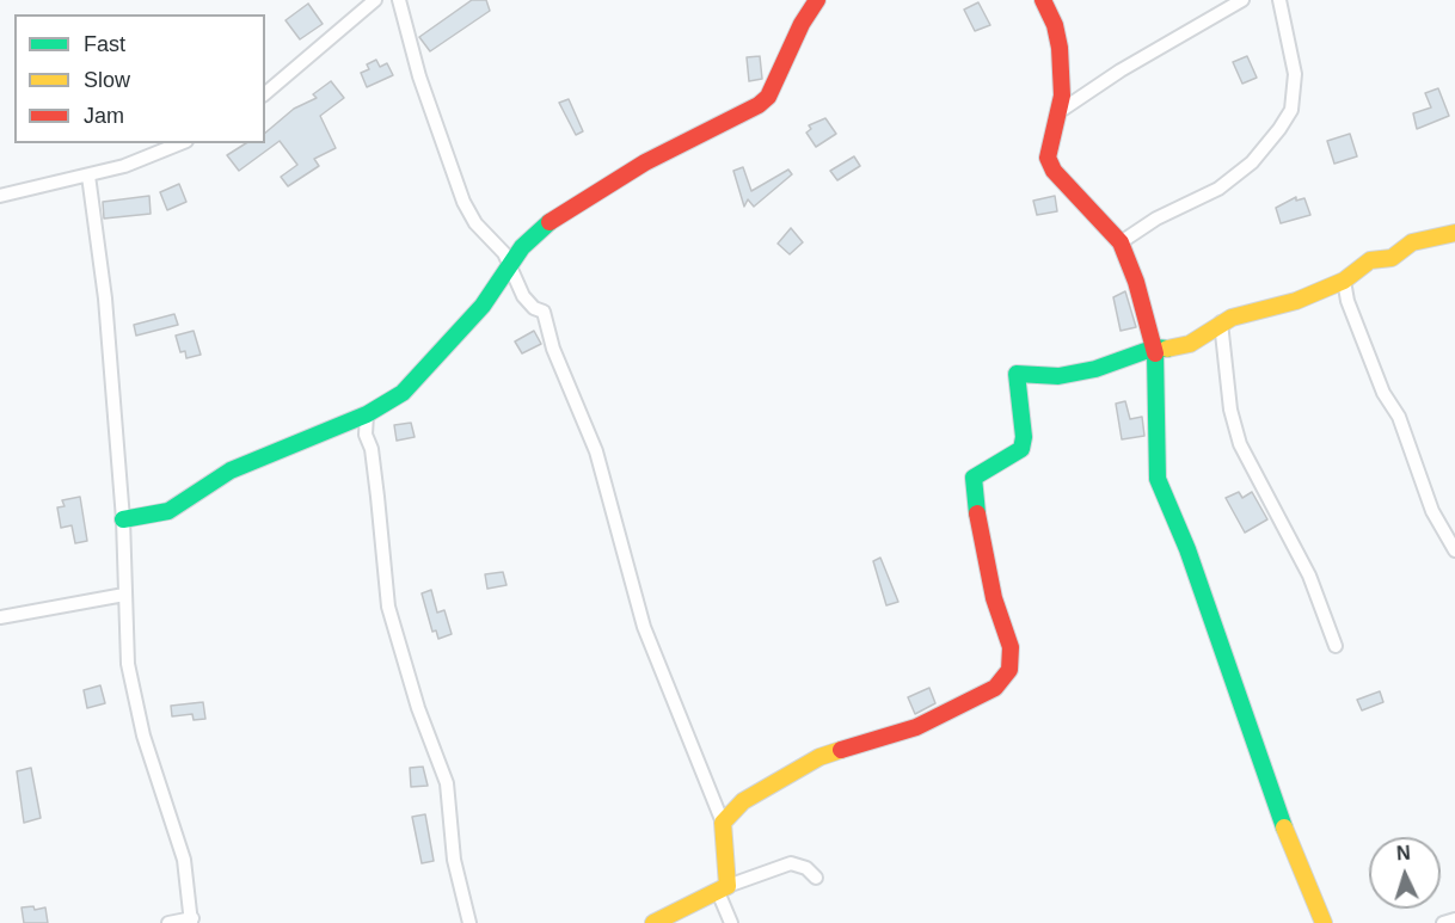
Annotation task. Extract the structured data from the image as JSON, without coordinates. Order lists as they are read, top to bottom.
{
  "legend": ["Fast", "Slow", "Jam"],
  "north": "top"
}
